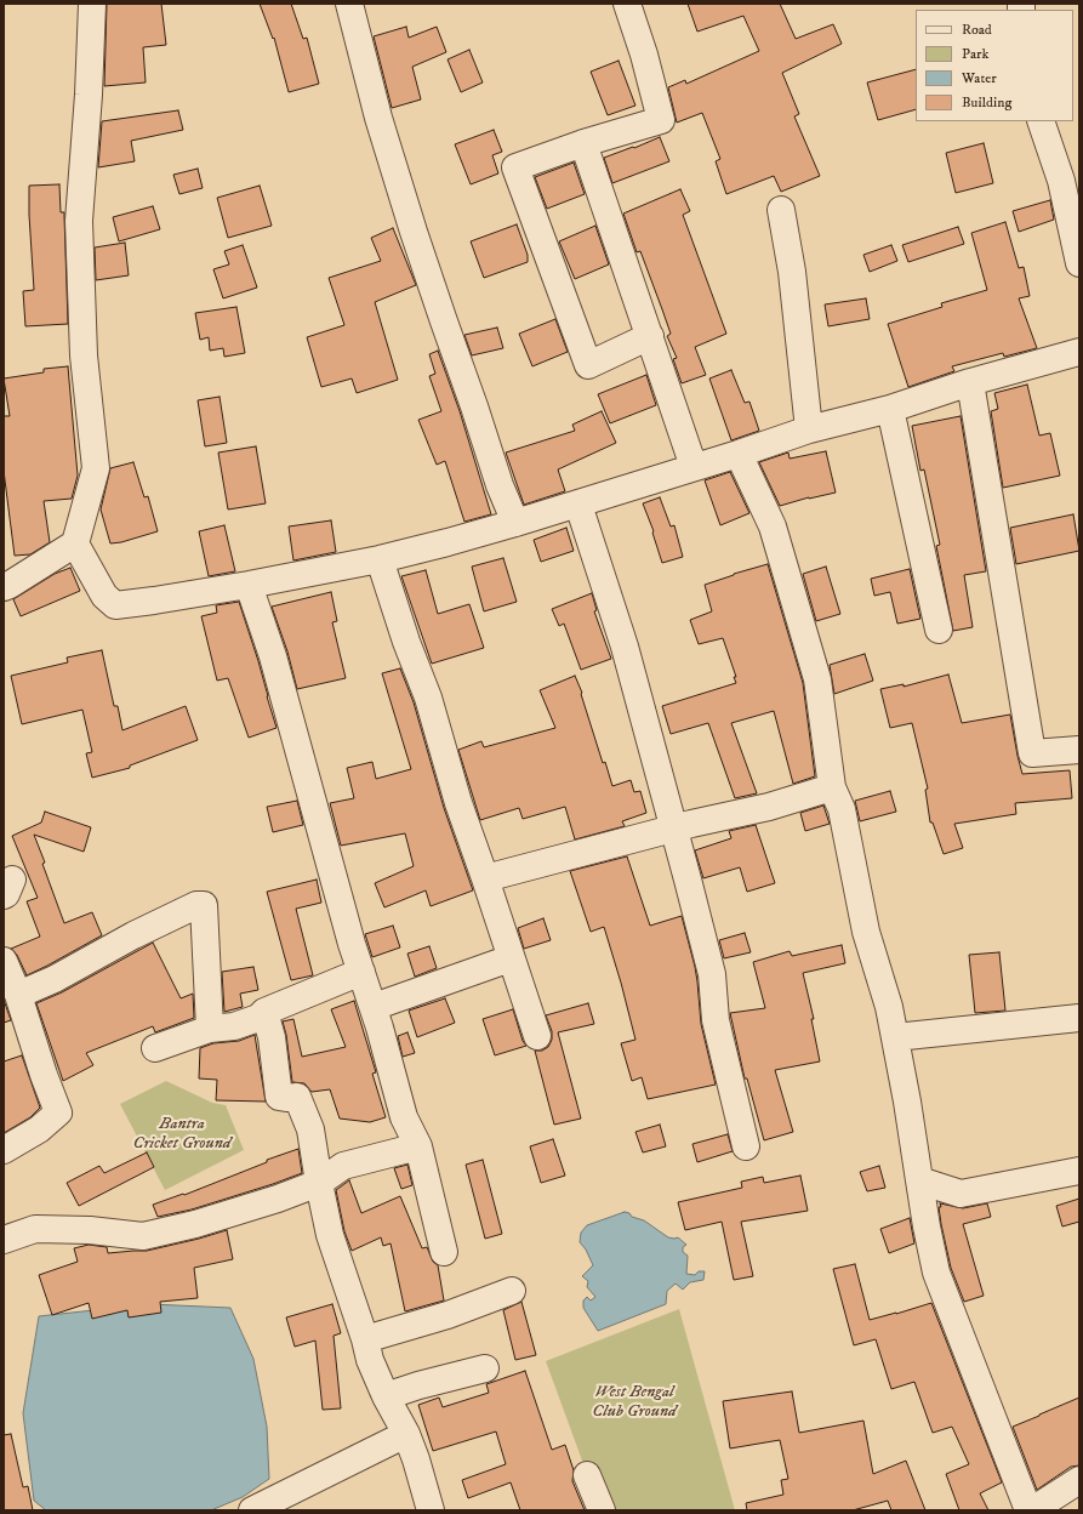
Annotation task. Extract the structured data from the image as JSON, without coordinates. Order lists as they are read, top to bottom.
{
  "parks": ["Bantra Cricket Ground", "West Bengal Club Ground"],
  "legend": [
    "Road",
    "Park",
    "Water",
    "Building"
  ]
}
